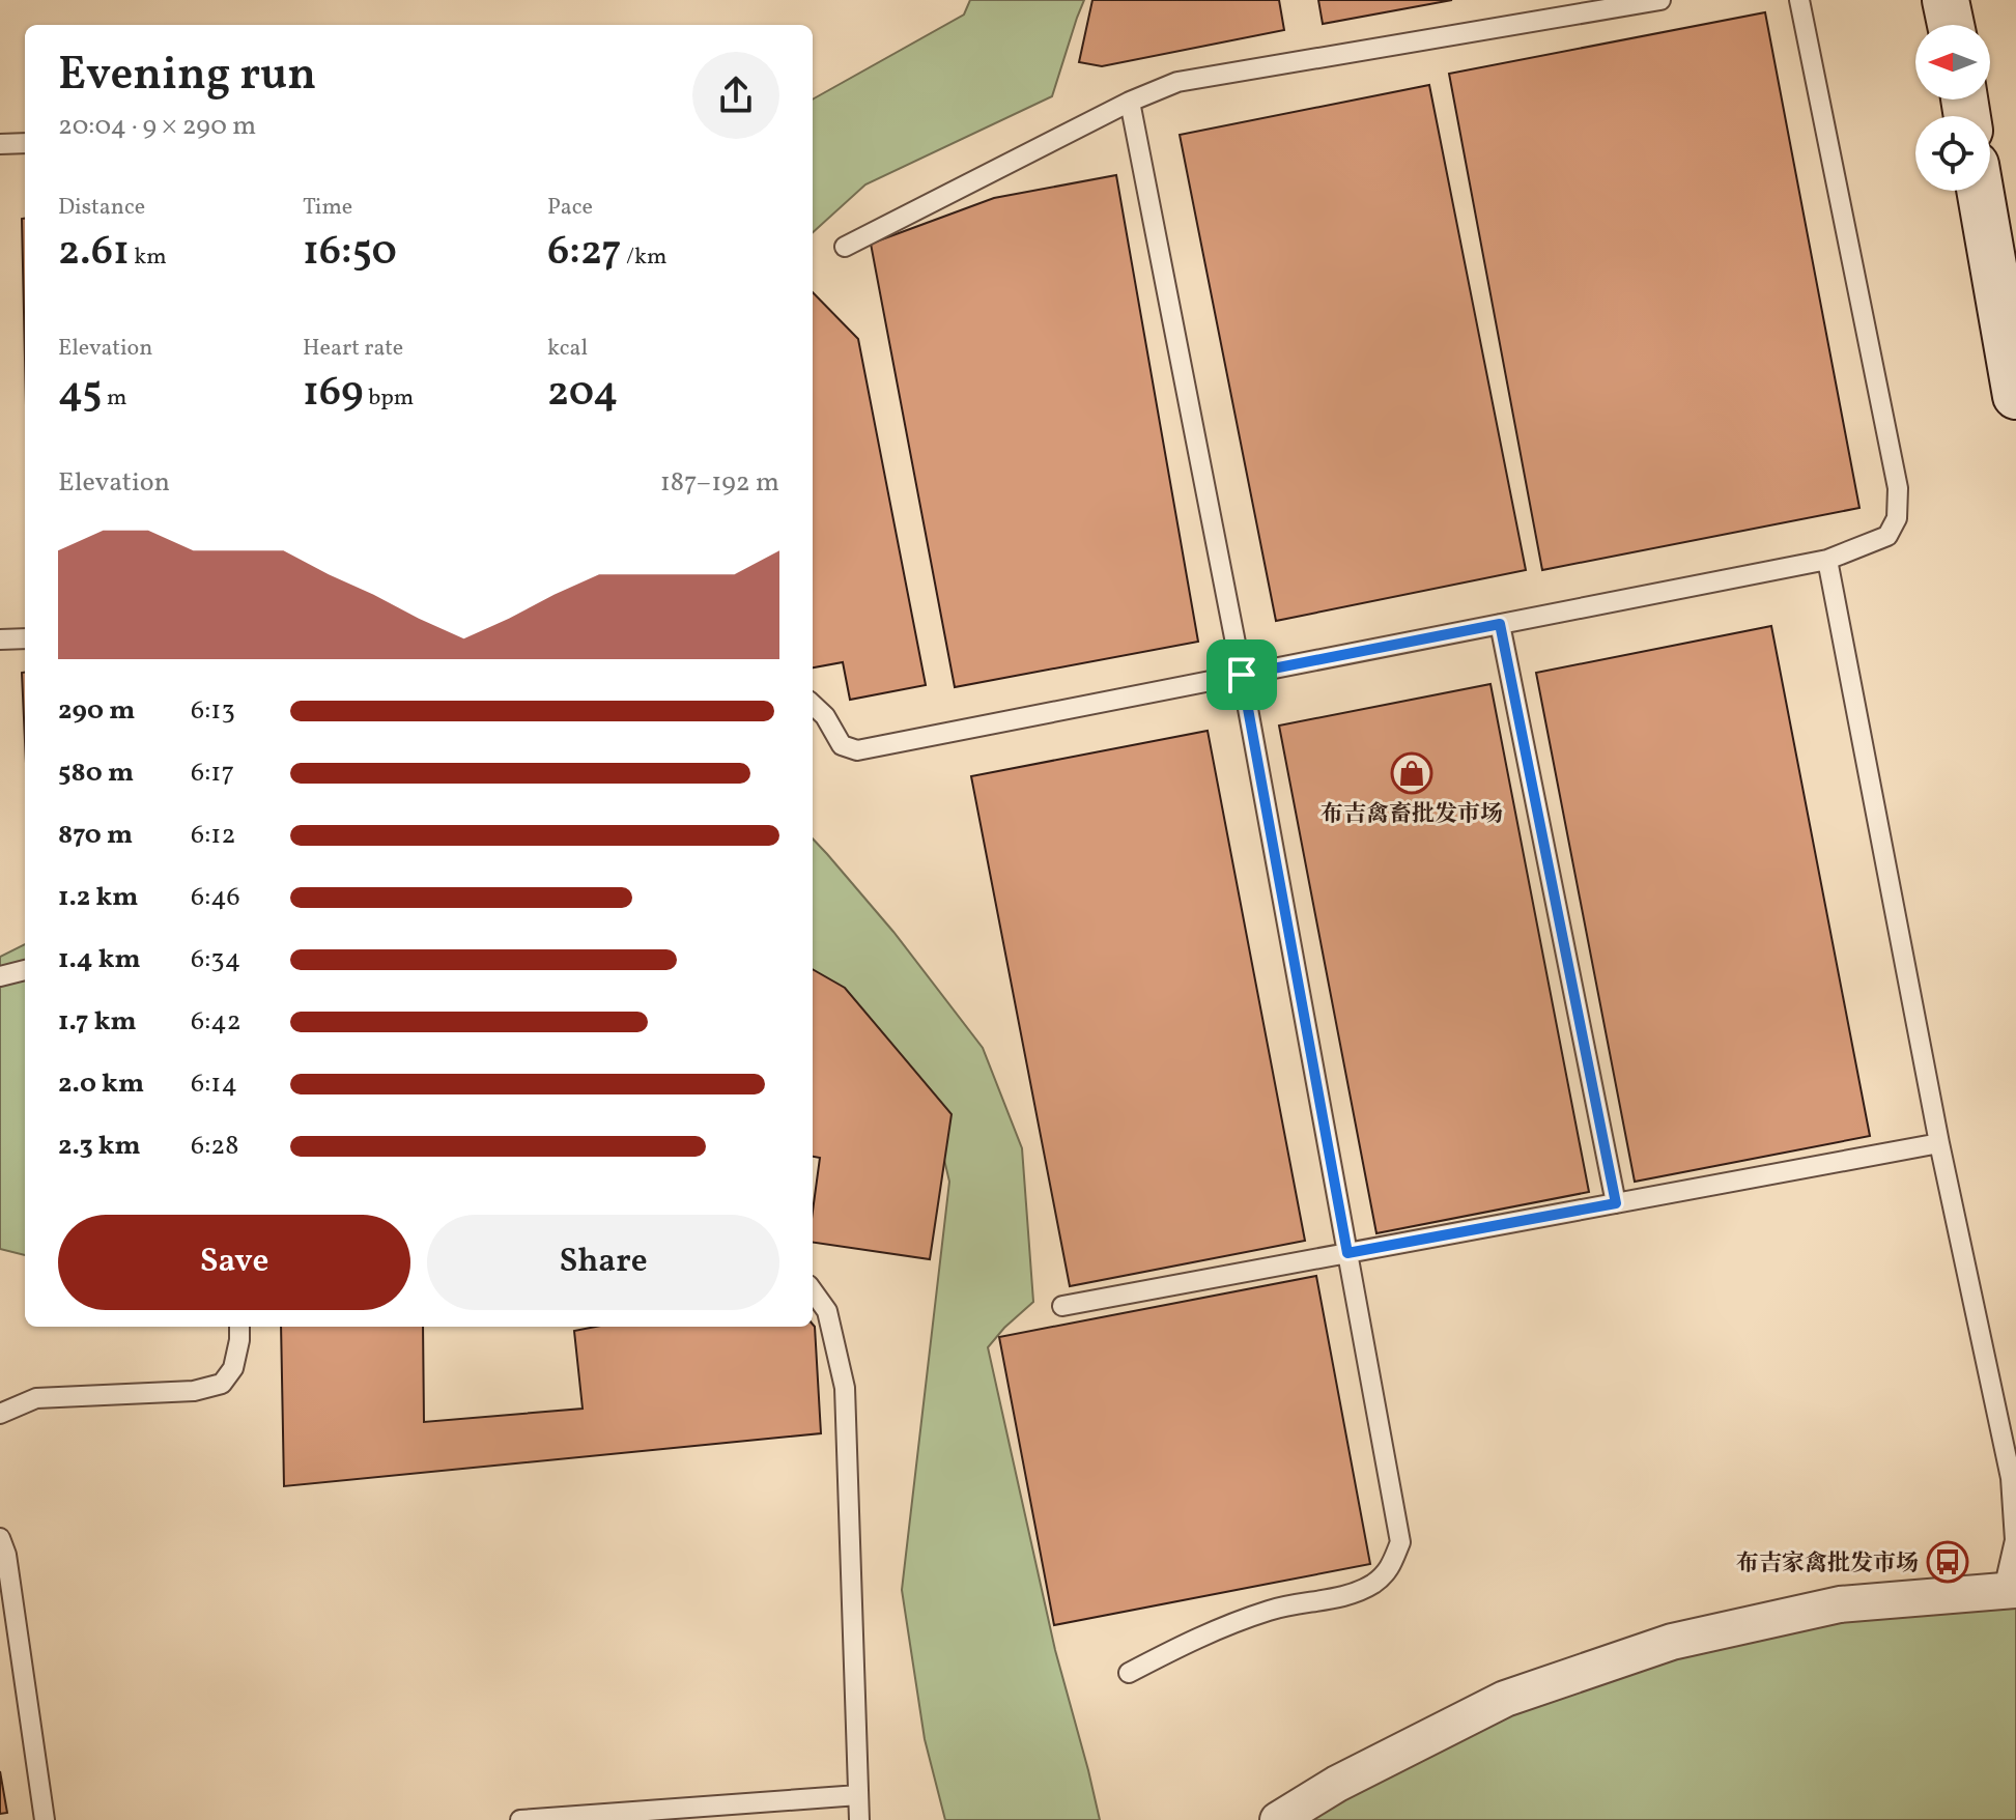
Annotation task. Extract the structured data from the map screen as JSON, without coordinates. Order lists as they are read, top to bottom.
{
  "places": {
    "shop": ["布吉禽畜批发市场"],
    "bus stop": ["布吉家禽批发市场"]
  },
  "north": "left",
  "page": {
    "heading": ["Evening run", "20:04 · 9 × 290 m"],
    "stats": [
      ["Distance", "2.61 km"],
      ["Time", "16:50"],
      ["Pace", "6:27 /km"],
      ["Elevation", "45 m"],
      ["Heart rate", "169 bpm"],
      ["kcal", "204"]
    ],
    "chart": ["Elevation", "187–192 m"],
    "list": [
      {
        "name": "290 m",
        "note": "6:13"
      },
      {
        "name": "580 m",
        "note": "6:17"
      },
      {
        "name": "870 m",
        "note": "6:12"
      },
      {
        "name": "1.2 km",
        "note": "6:46"
      },
      {
        "name": "1.4 km",
        "note": "6:34"
      },
      {
        "name": "1.7 km",
        "note": "6:42"
      },
      {
        "name": "2.0 km",
        "note": "6:14"
      },
      {
        "name": "2.3 km",
        "note": "6:28"
      }
    ],
    "buttons": ["Save", "Share"]
  }
}
